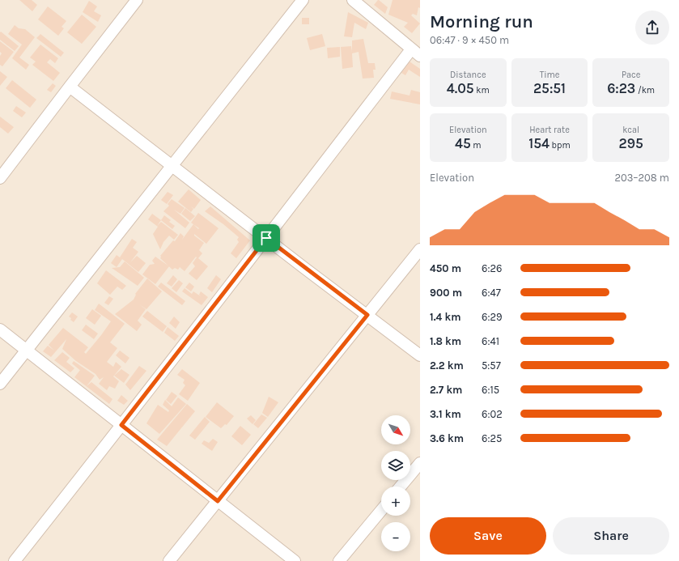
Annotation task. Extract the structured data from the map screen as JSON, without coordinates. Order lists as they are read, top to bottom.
{
  "north": "bottom right",
  "page": {
    "heading": ["Morning run", "06:47 · 9 × 450 m"],
    "stats": [
      ["Distance", "4.05 km"],
      ["Time", "25:51"],
      ["Pace", "6:23 /km"],
      ["Elevation", "45 m"],
      ["Heart rate", "154 bpm"],
      ["kcal", "295"]
    ],
    "chart": ["Elevation", "203–208 m"],
    "list": [
      {
        "name": "450 m",
        "note": "6:26"
      },
      {
        "name": "900 m",
        "note": "6:47"
      },
      {
        "name": "1.4 km",
        "note": "6:29"
      },
      {
        "name": "1.8 km",
        "note": "6:41"
      },
      {
        "name": "2.2 km",
        "note": "5:57"
      },
      {
        "name": "2.7 km",
        "note": "6:15"
      },
      {
        "name": "3.1 km",
        "note": "6:02"
      },
      {
        "name": "3.6 km",
        "note": "6:25"
      }
    ],
    "map_buttons": ["+", "−"],
    "buttons": ["Save", "Share"]
  }
}
